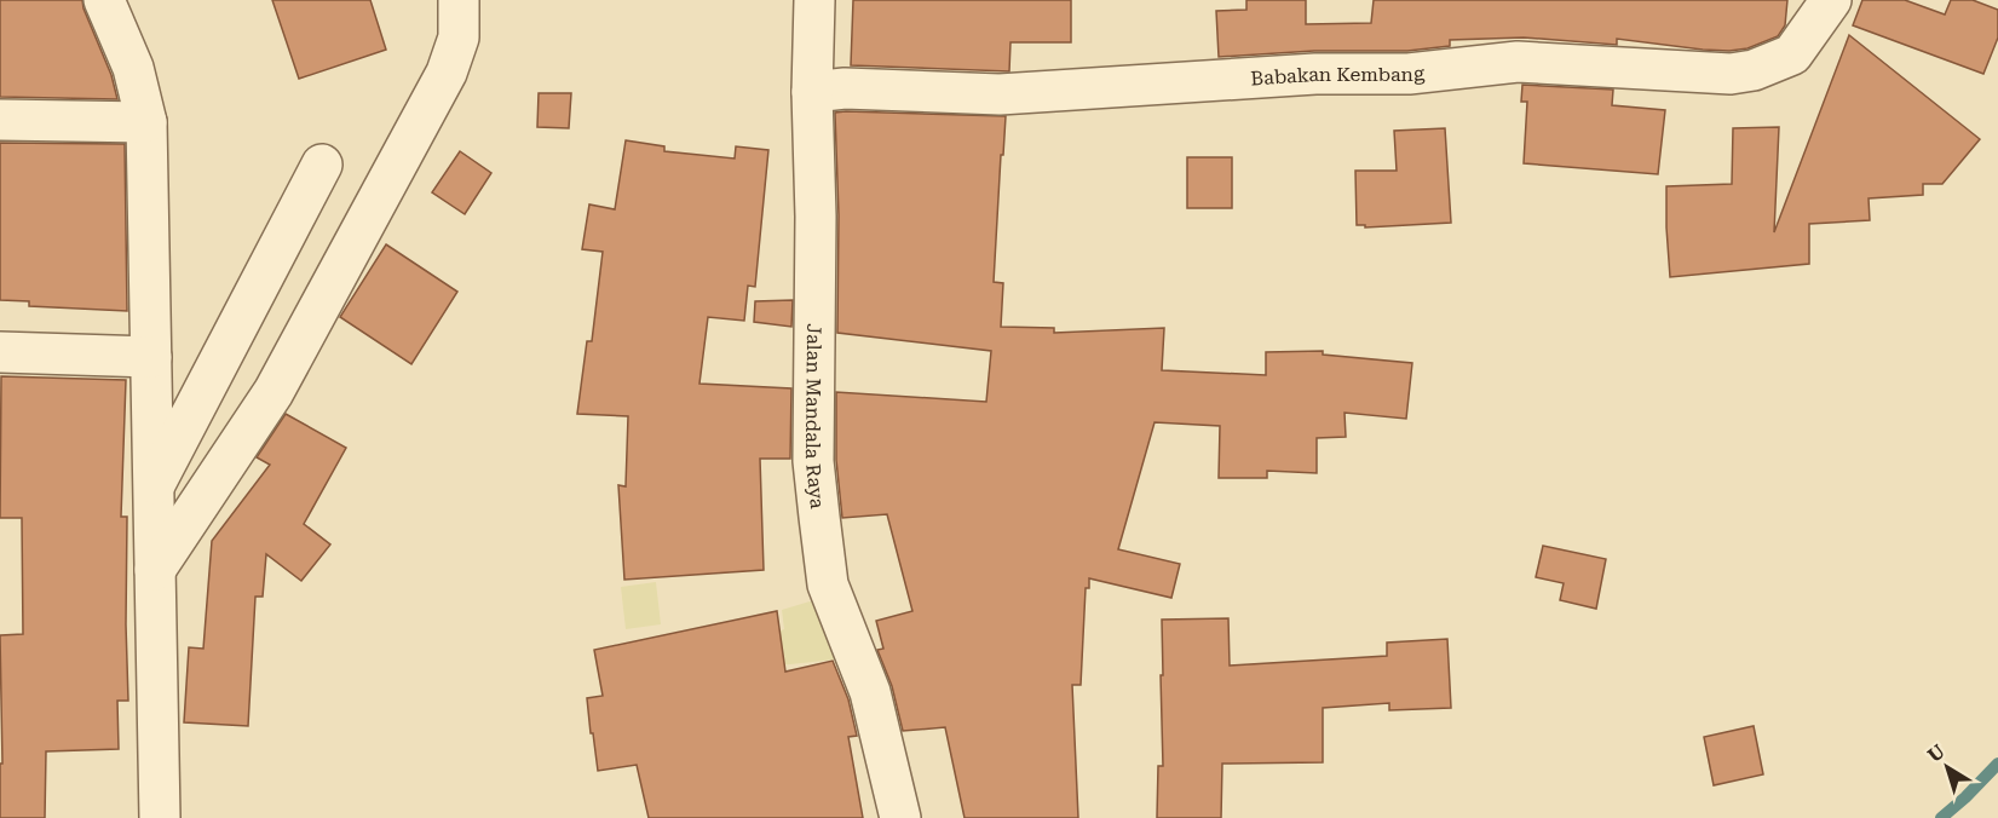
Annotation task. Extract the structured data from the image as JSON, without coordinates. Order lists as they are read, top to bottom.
{
  "streets": {
    "street": ["Babakan Kembang", "Jalan Mandala Raya"]
  },
  "crossings": [
    ["Babakan Kembang", "Jalan Mandala Raya"]
  ],
  "north": "top left"
}
